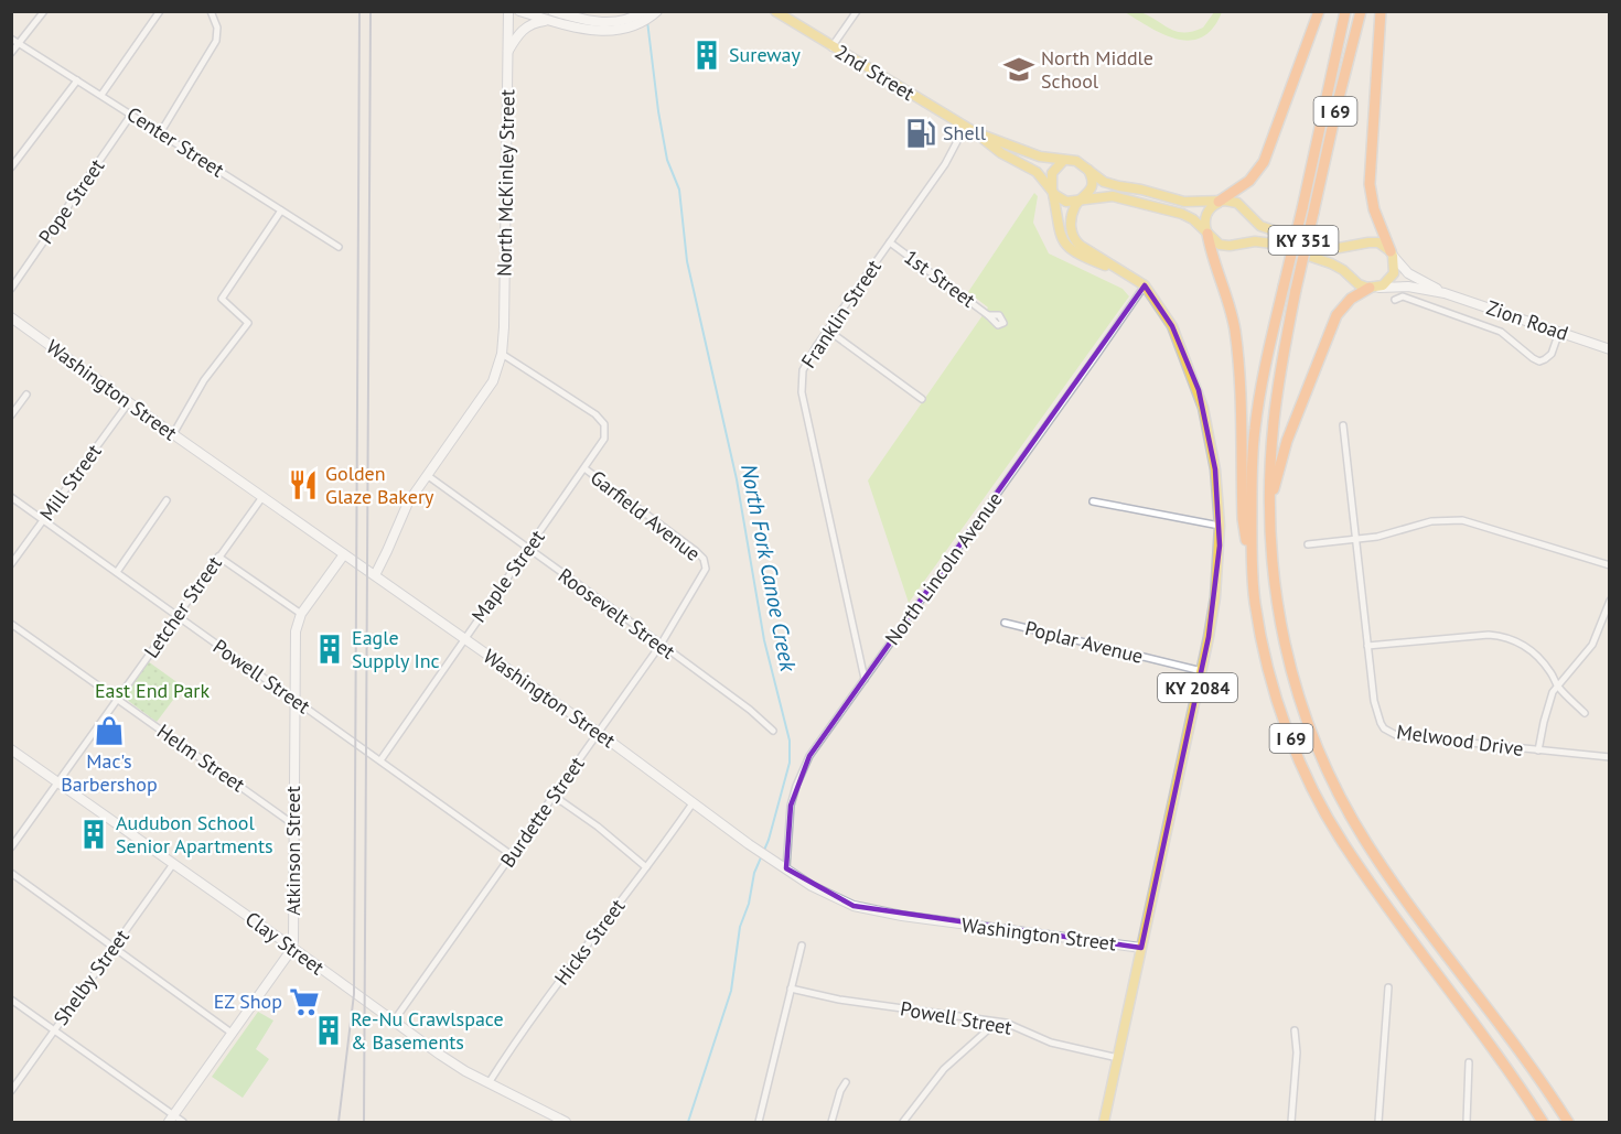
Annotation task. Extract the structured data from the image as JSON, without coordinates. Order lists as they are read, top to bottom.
{
  "streets": {
    "highway": ["I 69"],
    "main road": ["2nd Street", "KY 351", "KY 2084"],
    "street": [
      "Center Street",
      "North McKinley Street",
      "Pope Street",
      "1st Street",
      "Franklin Street",
      "Zion Road",
      "Washington Street",
      "Mill Street",
      "Garfield Avenue",
      "North Lincoln Avenue",
      "Maple Street",
      "Letcher Street",
      "Roosevelt Street",
      "Poplar Avenue",
      "Powell Street",
      "Melwood Drive",
      "Helm Street",
      "Burdette Street",
      "Atkinson Street",
      "Hicks Street",
      "Clay Street",
      "Shelby Street"
    ]
  },
  "crossings": [
    ["2nd Street", "Franklin Street"],
    ["2nd Street", "Zion Road"],
    ["2nd Street", "KY 2084"],
    ["Center Street", "Pope Street"],
    ["North McKinley Street", "Washington Street"],
    ["North McKinley Street", "Maple Street"],
    ["North McKinley Street", "Roosevelt Street"],
    ["1st Street", "Franklin Street"],
    ["Franklin Street", "North Lincoln Avenue"],
    ["Washington Street", "Mill Street"],
    ["Washington Street", "North Lincoln Avenue"],
    ["Washington Street", "Maple Street"],
    ["Washington Street", "Letcher Street"],
    ["Washington Street", "KY 2084"],
    ["Washington Street", "Burdette Street"],
    ["Washington Street", "Atkinson Street"],
    ["Washington Street", "Hicks Street"],
    ["Mill Street", "Powell Street"],
    ["Garfield Avenue", "Maple Street"],
    ["Garfield Avenue", "Burdette Street"],
    ["North Lincoln Avenue", "KY 2084"],
    ["Maple Street", "Roosevelt Street"],
    ["Maple Street", "Powell Street"],
    ["Letcher Street", "Powell Street"],
    ["Letcher Street", "Helm Street"],
    ["Letcher Street", "Clay Street"],
    ["Roosevelt Street", "Burdette Street"],
    ["Poplar Avenue", "KY 2084"],
    ["Powell Street", "KY 2084"],
    ["Powell Street", "Burdette Street"],
    ["Powell Street", "Atkinson Street"],
    ["Helm Street", "Atkinson Street"],
    ["Burdette Street", "Clay Street"],
    ["Atkinson Street", "Clay Street"],
    ["Hicks Street", "Clay Street"],
    ["Clay Street", "Shelby Street"]
  ],
  "water": ["North Fork Canoe Creek"],
  "parks": ["East End Park"],
  "places": {
    "building": [
      "Sureway",
      "Eagle Supply Inc",
      "Audubon School Senior Apartments",
      "Re-Nu Crawlspace & Basements"
    ],
    "school or university": ["North Middle School"],
    "fuel station": ["Shell"],
    "restaurant": ["Golden Glaze Bakery"],
    "shop": ["Mac's Barbershop"],
    "supermarket": ["EZ Shop"]
  }
}
